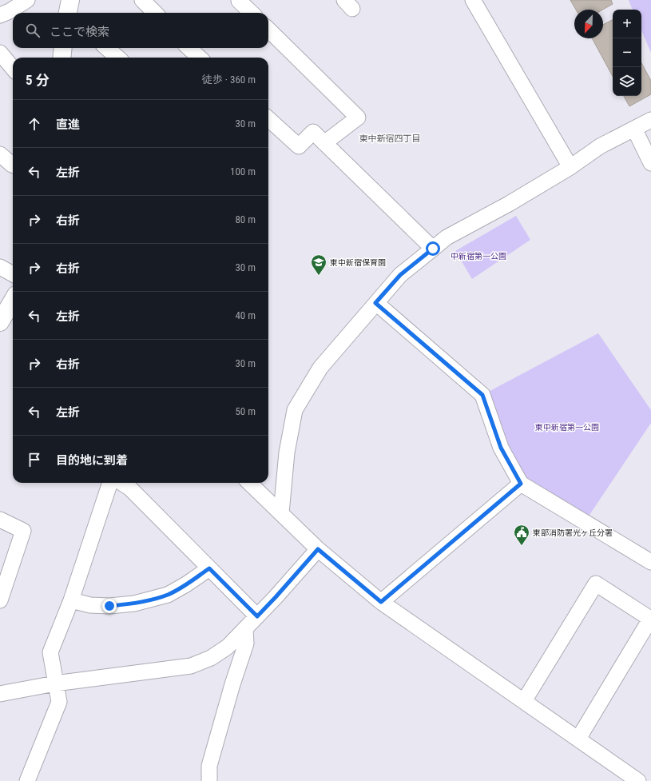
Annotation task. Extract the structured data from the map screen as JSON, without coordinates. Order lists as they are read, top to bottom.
{
  "districts": ["東中新宿四丁目"],
  "parks": ["中新宿第一公園", "東中新宿第一公園"],
  "places": {
    "school or university": ["東中新宿保育園"],
    "public building": ["東部消防署光ヶ丘分署"]
  },
  "north": "bottom left",
  "page": {
    "map_buttons": ["+", "−"],
    "search": "ここで検索",
    "heading": ["5 分", "徒歩 · 360 m"],
    "list": [
      ["直進", "30 m"],
      ["左折", "100 m"],
      ["右折", "80 m"],
      ["右折", "30 m"],
      ["左折", "40 m"],
      ["右折", "30 m"],
      ["左折", "50 m"],
      "目的地に到着"
    ]
  }
}
